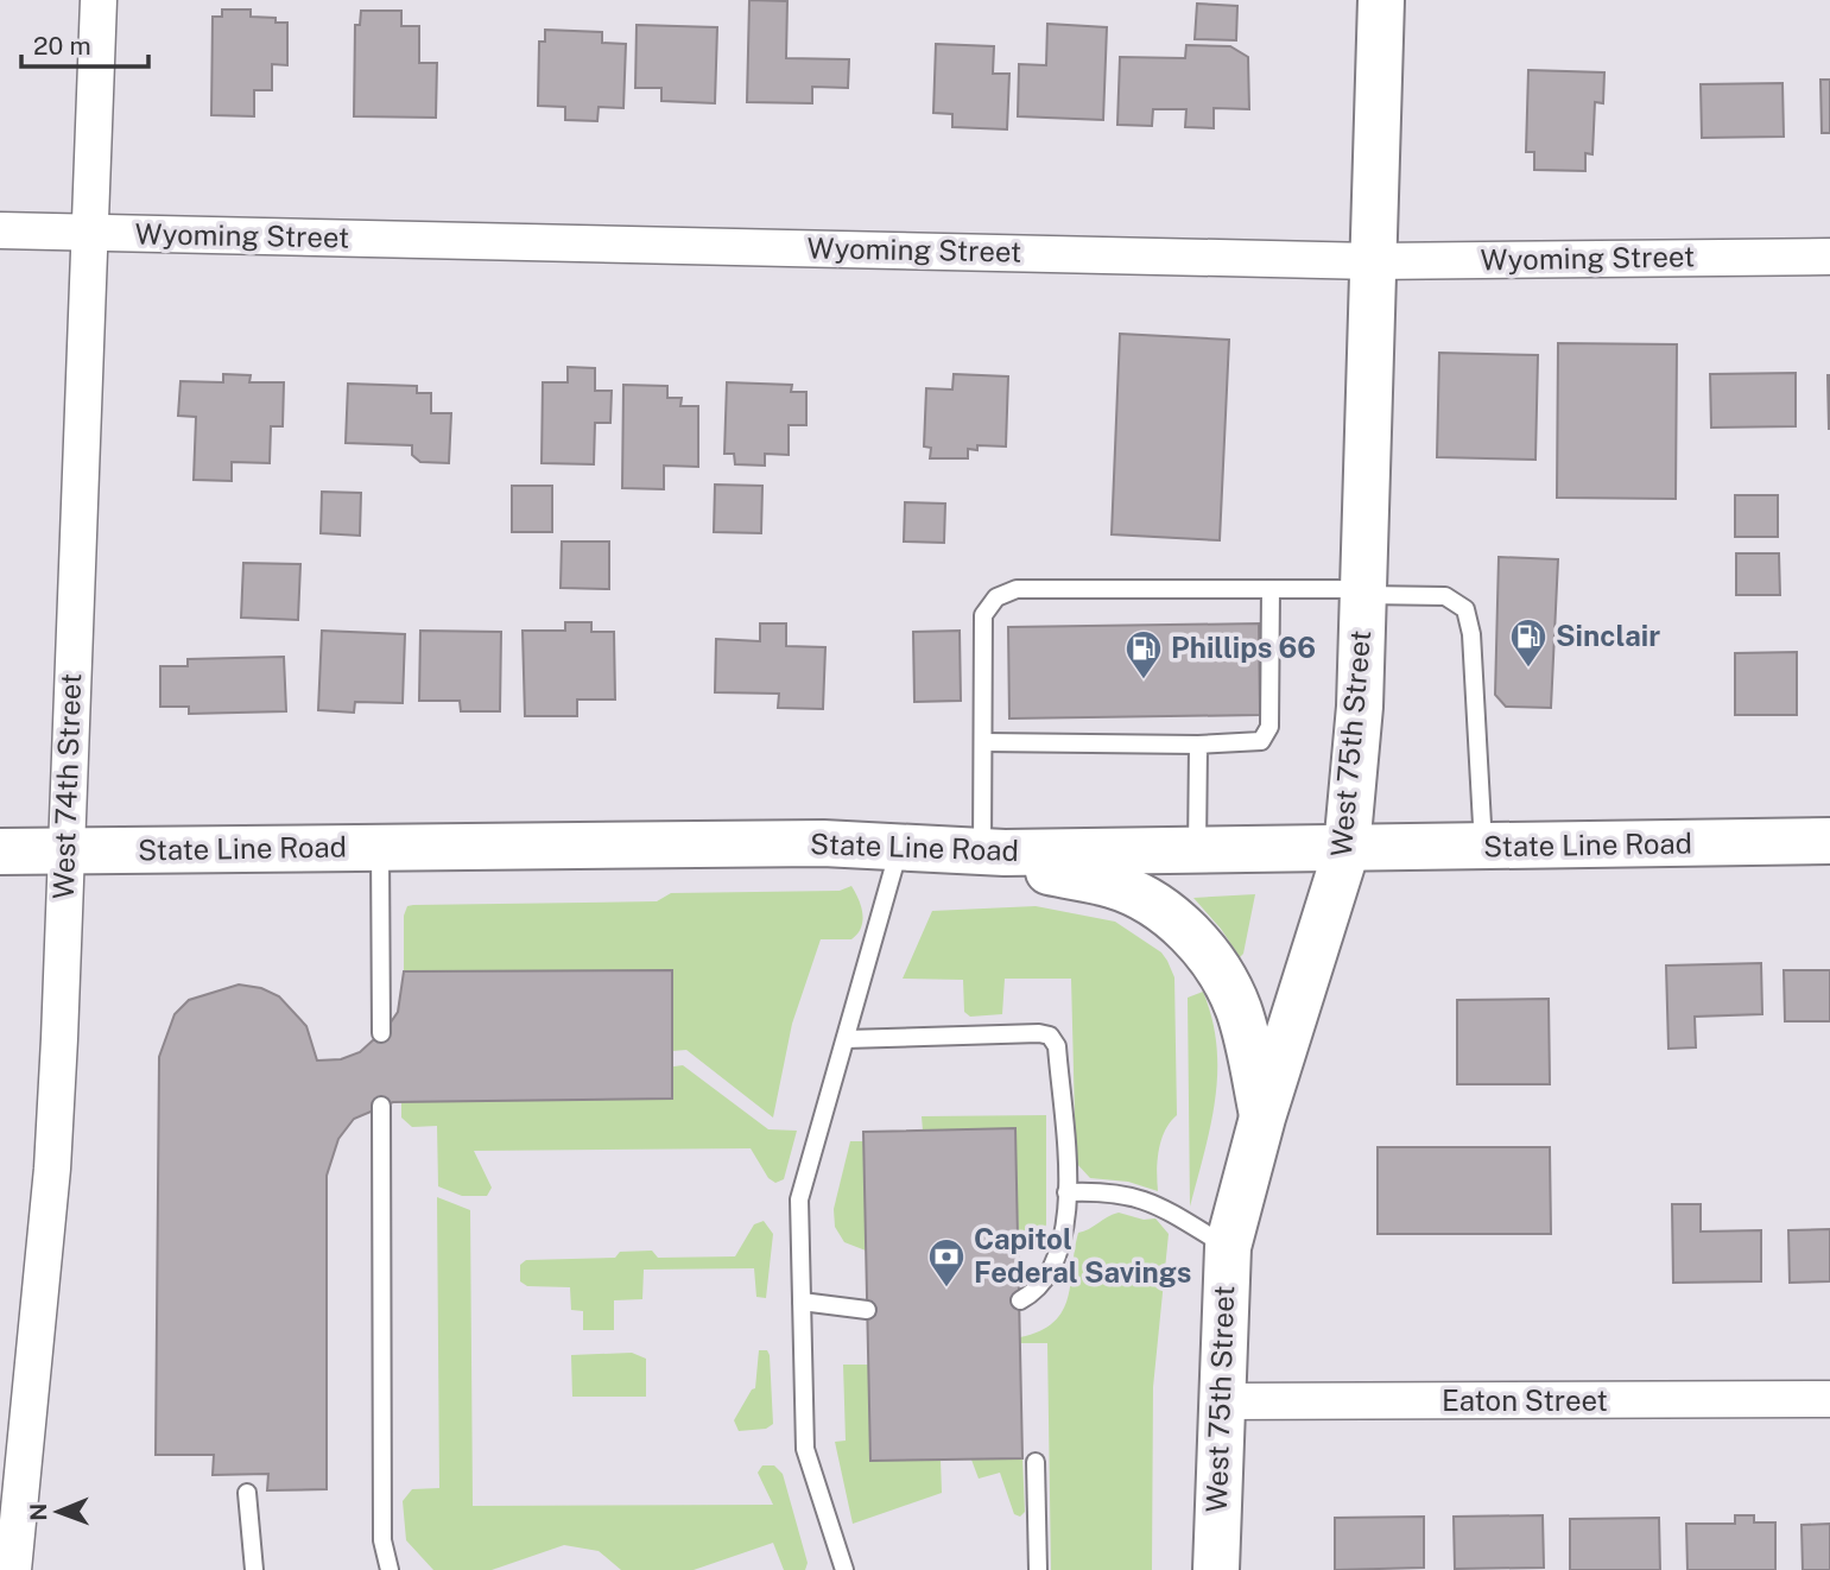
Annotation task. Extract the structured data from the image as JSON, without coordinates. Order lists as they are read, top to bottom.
{
  "streets": {
    "main road": ["West 75th Street", "State Line Road"],
    "street": ["Wyoming Street", "West 74th Street", "Eaton Street"]
  },
  "crossings": [
    ["Wyoming Street", "West 75th Street"],
    ["Wyoming Street", "West 74th Street"],
    ["West 75th Street", "State Line Road"],
    ["West 75th Street", "Eaton Street"],
    ["West 74th Street", "State Line Road"]
  ],
  "places": {
    "fuel station": ["Sinclair", "Phillips 66"],
    "bank": ["Capitol Federal Savings"]
  },
  "scale_bar": "20 m",
  "north": "left"
}
